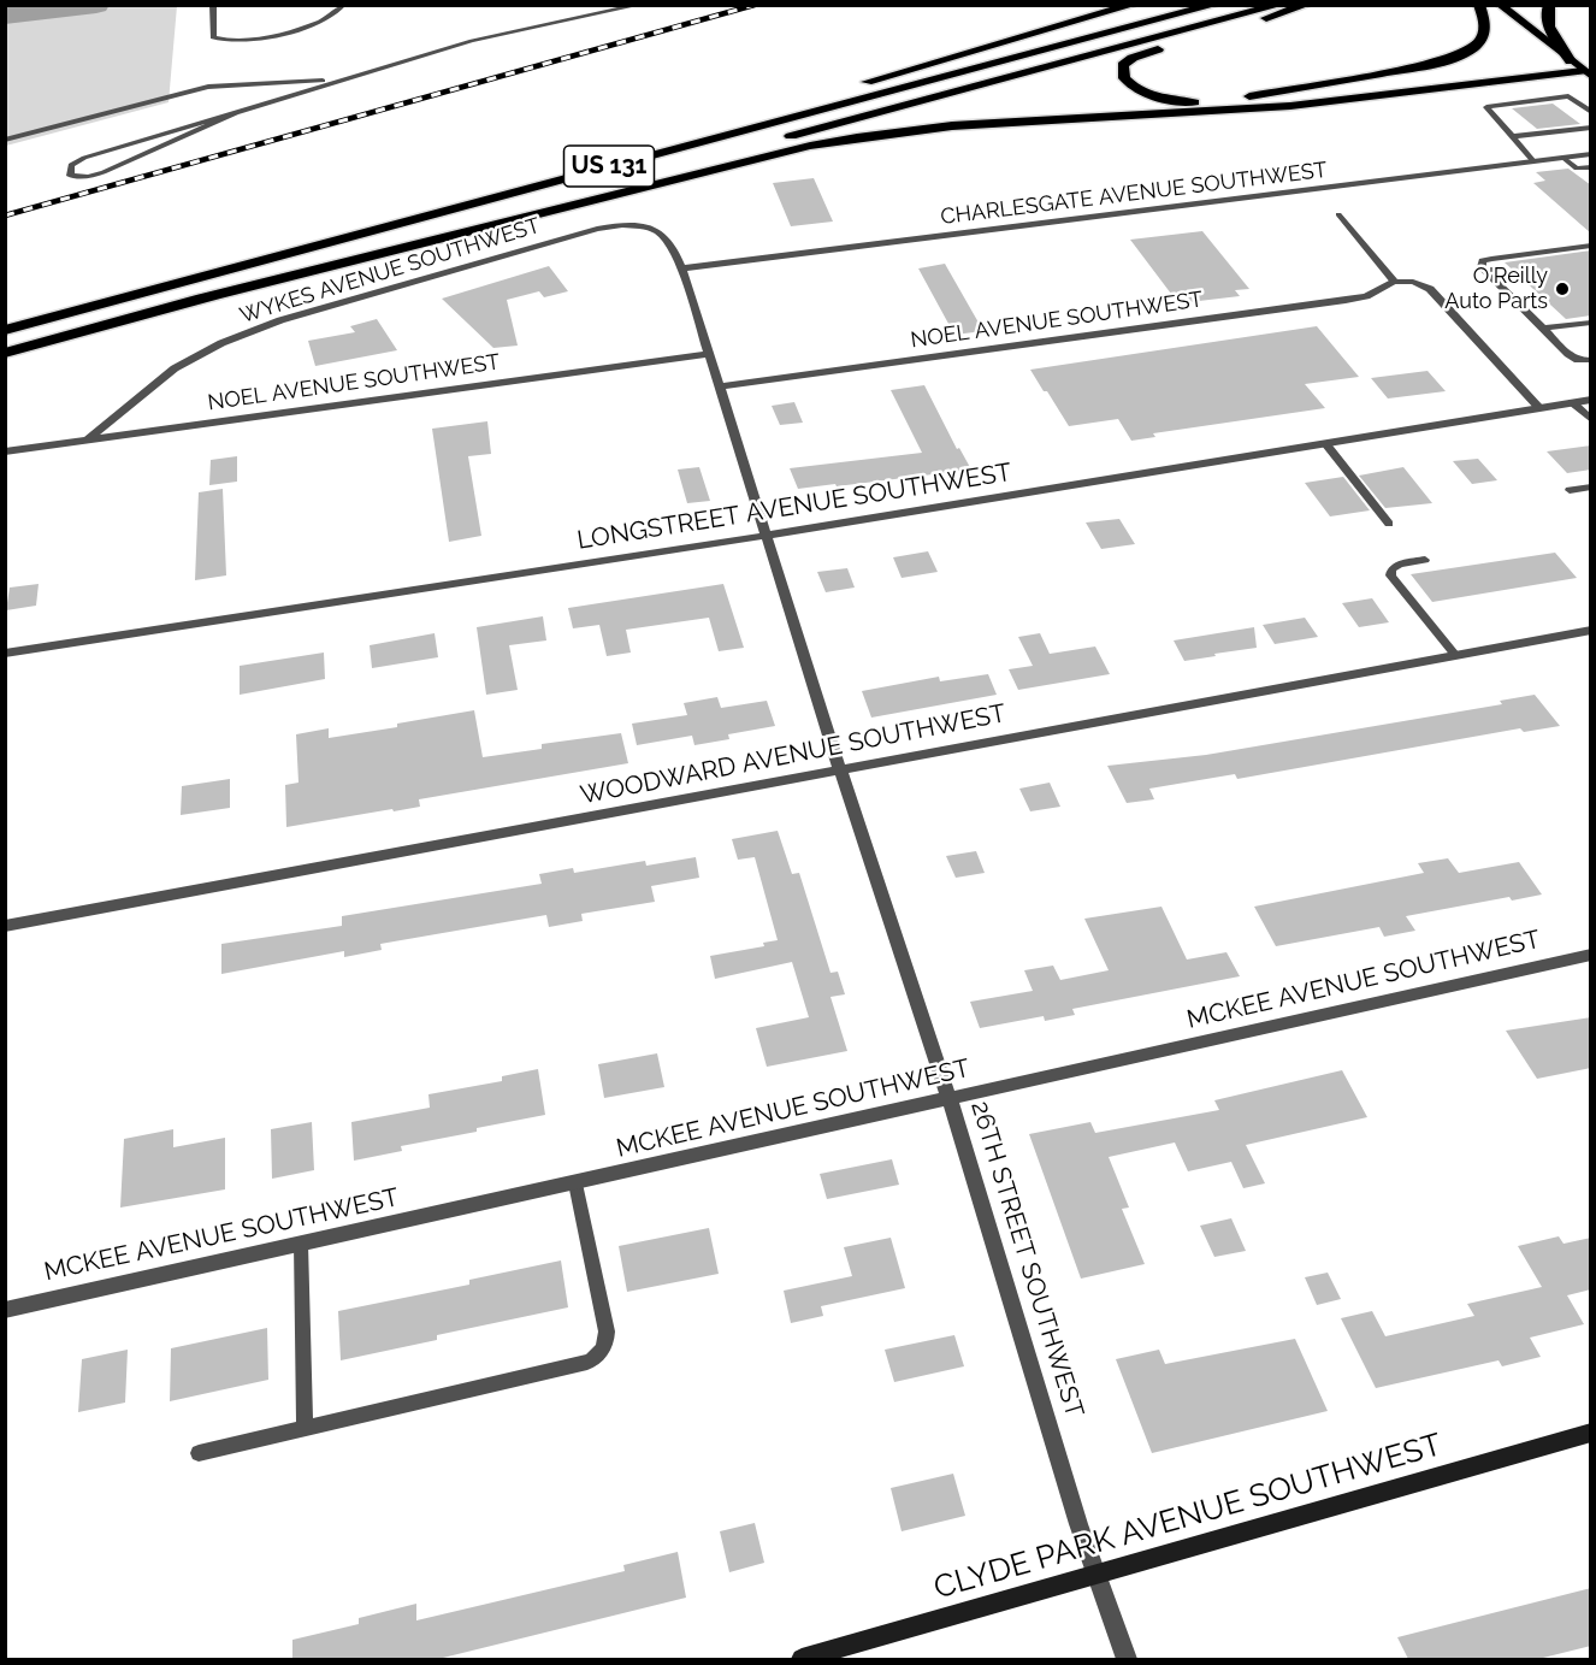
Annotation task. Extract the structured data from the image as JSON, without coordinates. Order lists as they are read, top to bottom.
{
  "streets": {
    "highway": ["US 131"],
    "main road": ["CLYDE PARK AVENUE SOUTHWEST"],
    "street": [
      "CHARLESGATE AVENUE SOUTHWEST",
      "WYKES AVENUE SOUTHWEST",
      "NOEL AVENUE SOUTHWEST",
      "LONGSTREET AVENUE SOUTHWEST",
      "WOODWARD AVENUE SOUTHWEST",
      "MCKEE AVENUE SOUTHWEST",
      "26TH STREET SOUTHWEST"
    ]
  },
  "crossings": [
    ["CHARLESGATE AVENUE SOUTHWEST", "26TH STREET SOUTHWEST"],
    ["WYKES AVENUE SOUTHWEST", "NOEL AVENUE SOUTHWEST"],
    ["WYKES AVENUE SOUTHWEST", "26TH STREET SOUTHWEST"],
    ["NOEL AVENUE SOUTHWEST", "26TH STREET SOUTHWEST"],
    ["LONGSTREET AVENUE SOUTHWEST", "26TH STREET SOUTHWEST"],
    ["WOODWARD AVENUE SOUTHWEST", "26TH STREET SOUTHWEST"],
    ["MCKEE AVENUE SOUTHWEST", "26TH STREET SOUTHWEST"],
    ["26TH STREET SOUTHWEST", "CLYDE PARK AVENUE SOUTHWEST"]
  ],
  "places": ["O'Reilly Auto Parts"]
}
